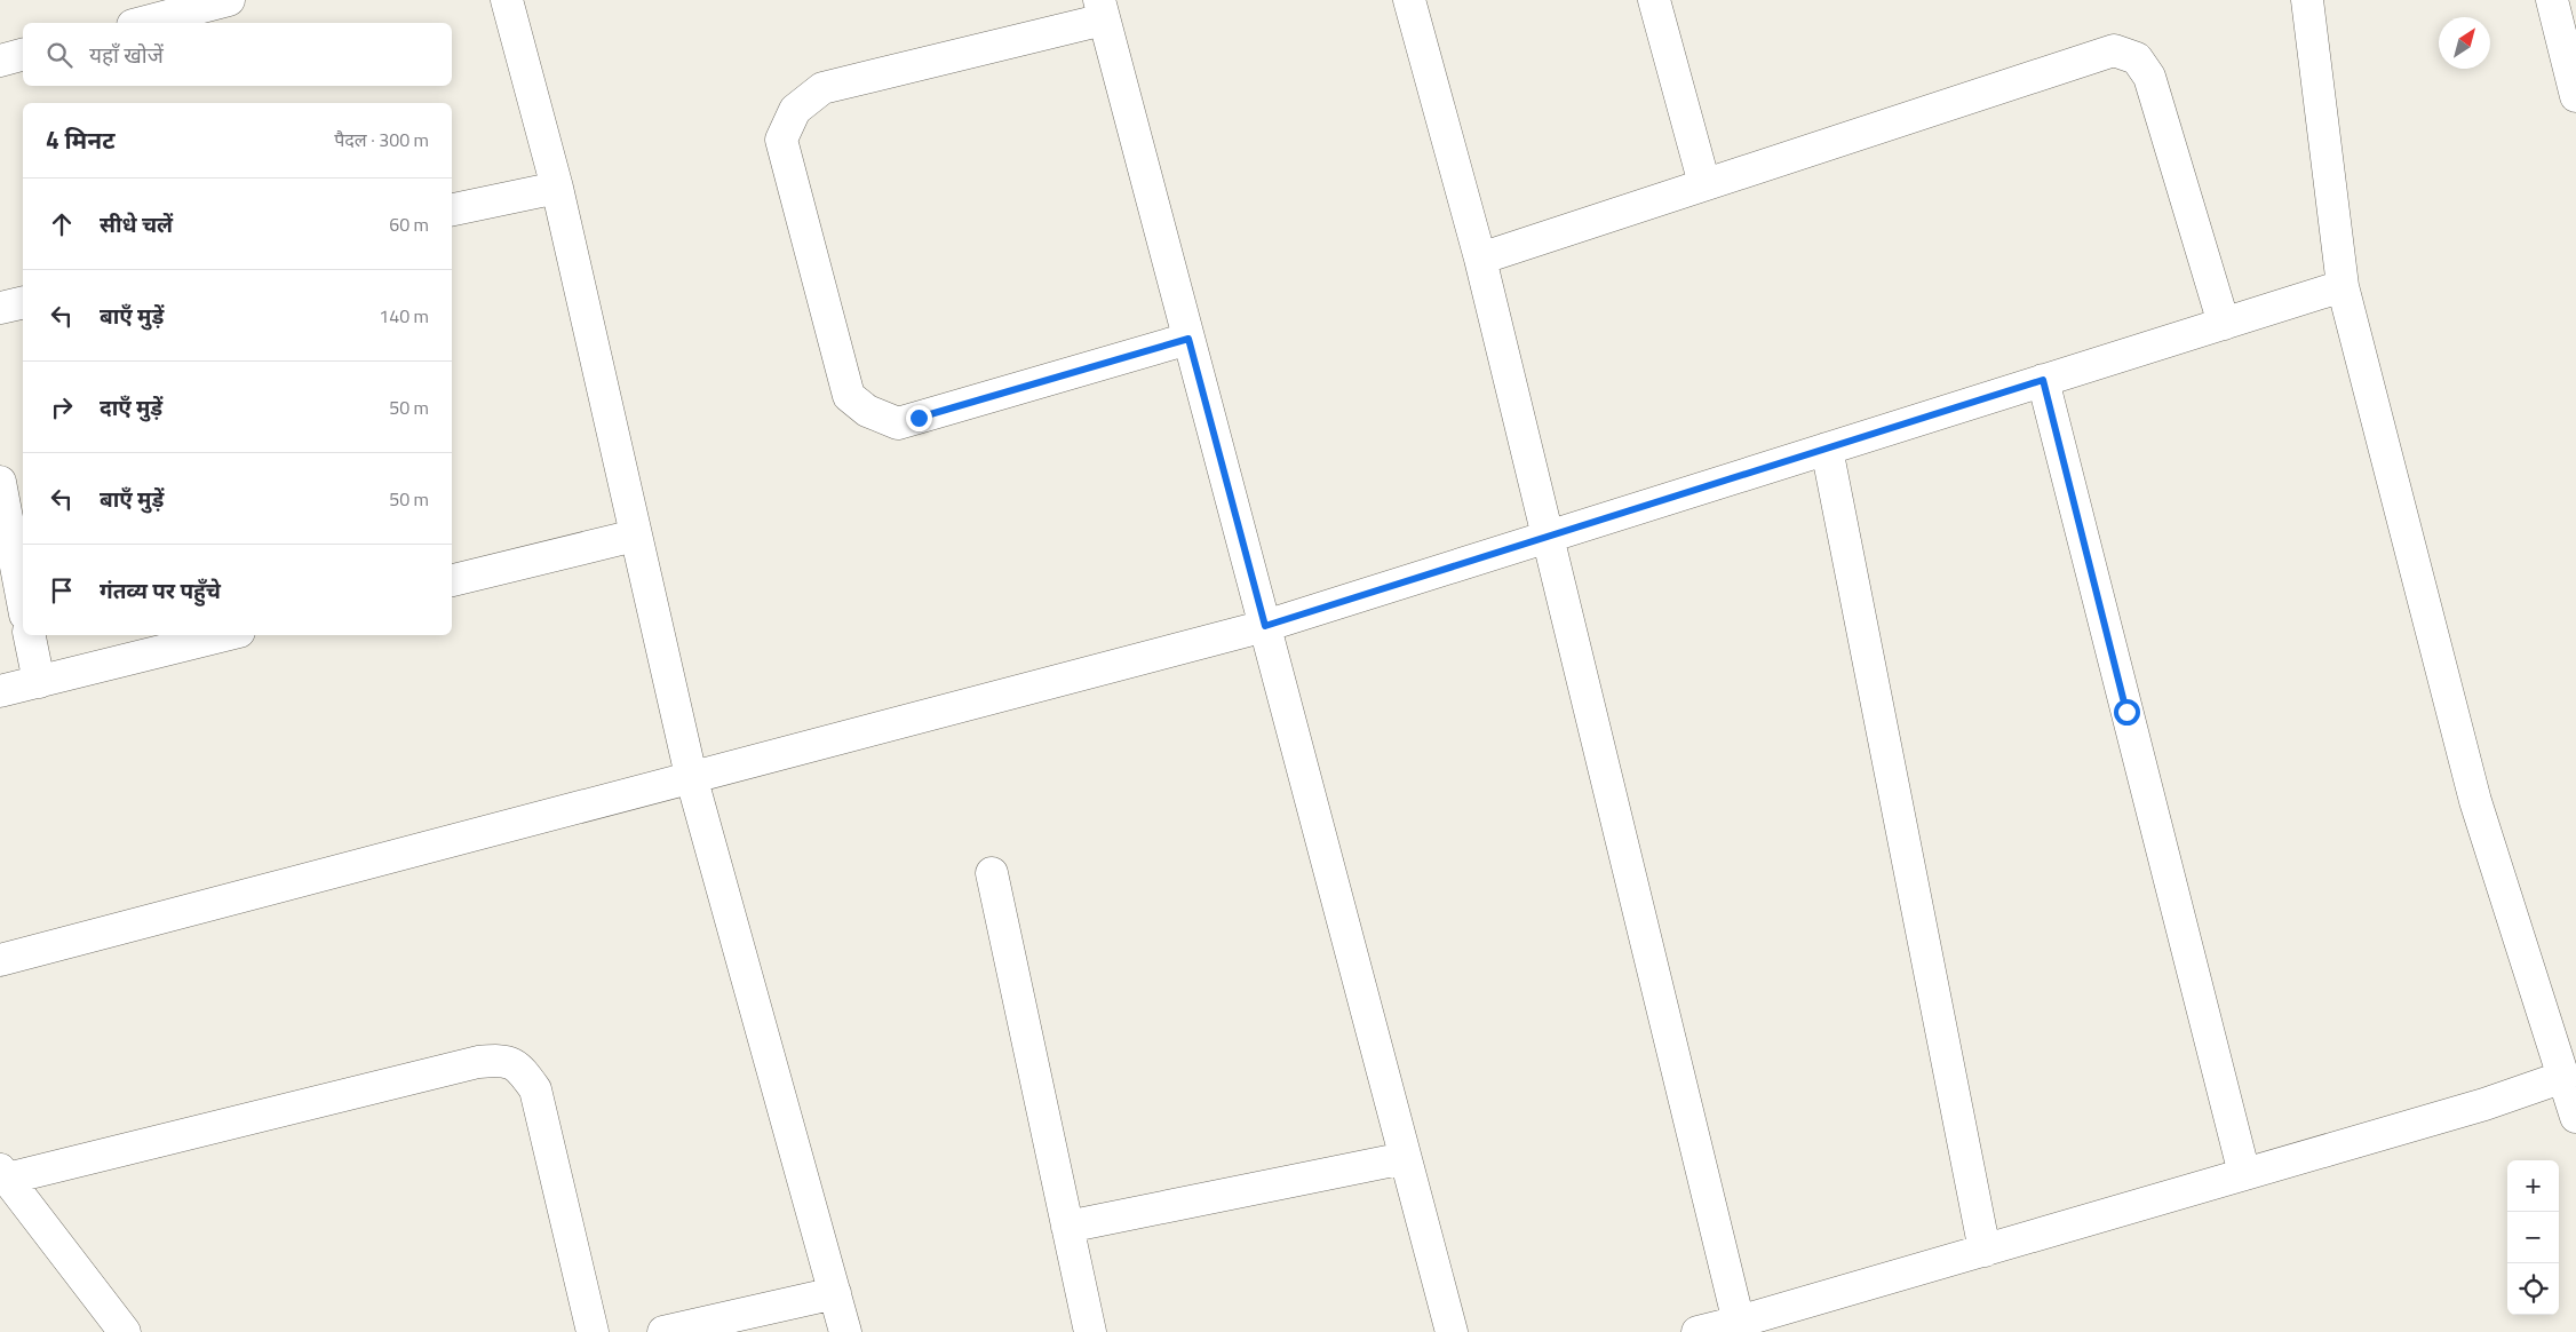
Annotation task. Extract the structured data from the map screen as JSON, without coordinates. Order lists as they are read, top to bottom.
{
  "north": "top right",
  "page": {
    "search": "यहाँ खोजें",
    "heading": ["4 मिनट", "पैदल · 300 m"],
    "list": [
      ["सीधे चलें", "60 m"],
      ["बाएँ मुड़ें", "140 m"],
      ["दाएँ मुड़ें", "50 m"],
      ["बाएँ मुड़ें", "50 m"],
      "गंतव्य पर पहुँचे"
    ],
    "map_buttons": ["+", "−"]
  }
}
